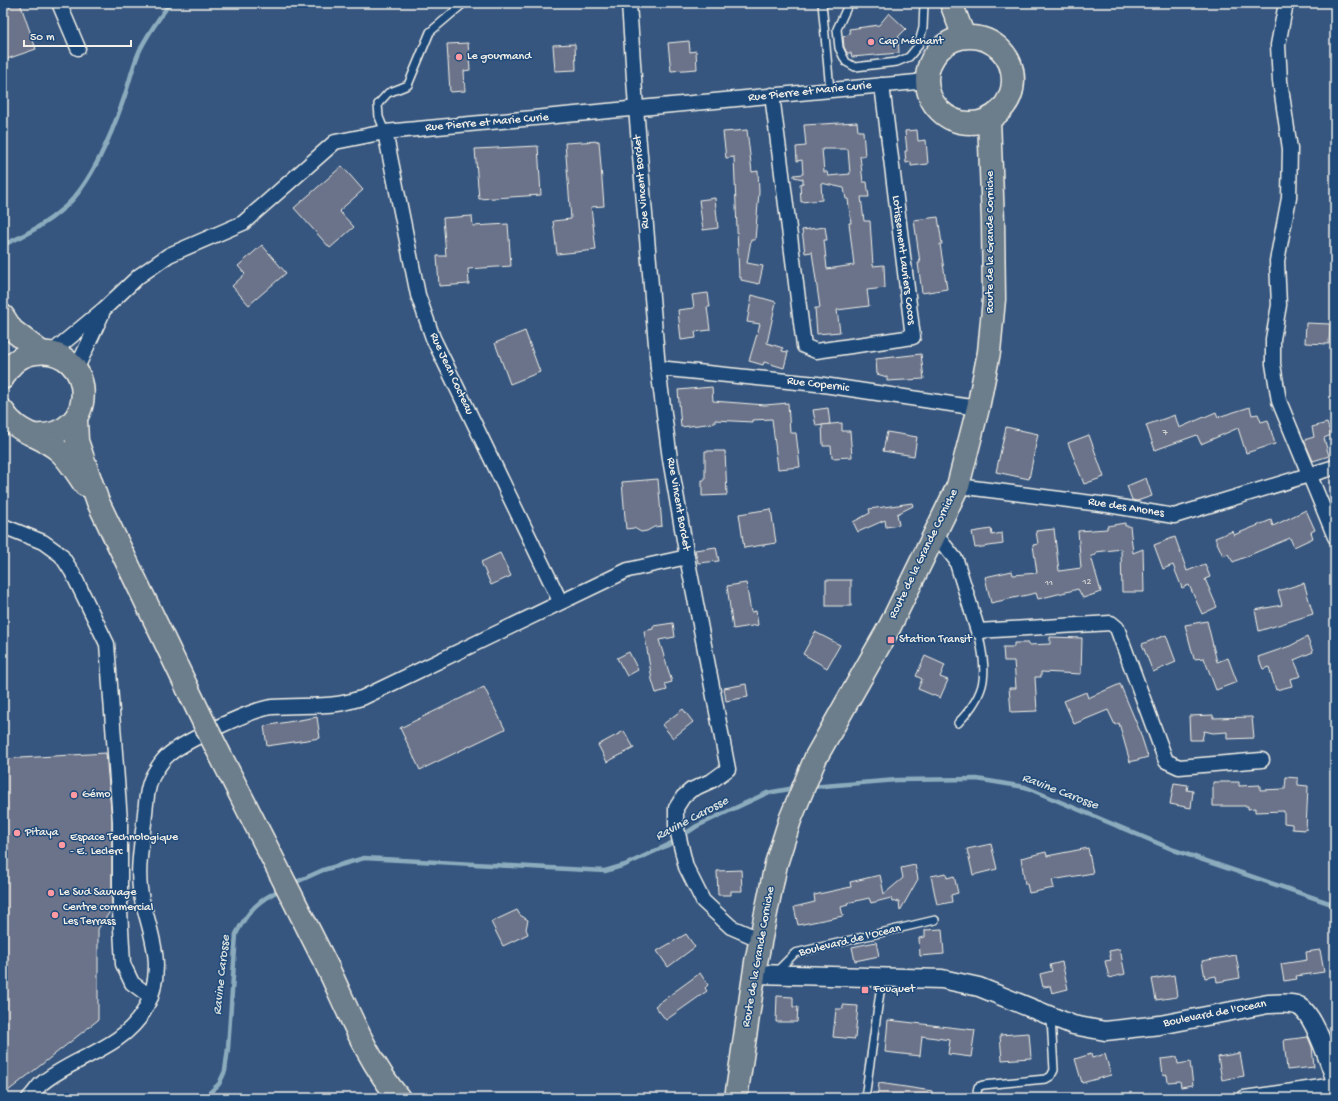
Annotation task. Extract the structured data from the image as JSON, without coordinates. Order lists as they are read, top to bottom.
{
  "streets": {
    "main road": ["Route de la Grande Corniche"],
    "street": [
      "Rue Pierre et Marie Curie",
      "Rue Vincent Bordet",
      "Lotissement Lauriers Cocos",
      "Rue Jean Cocteau",
      "Rue Copernic",
      "Rue des Anones",
      "Boulevard de l'Ocean"
    ]
  },
  "crossings": [
    ["Rue Pierre et Marie Curie", "Rue Vincent Bordet"],
    ["Rue Pierre et Marie Curie", "Route de la Grande Corniche"],
    ["Rue Pierre et Marie Curie", "Lotissement Lauriers Cocos"],
    ["Rue Pierre et Marie Curie", "Rue Jean Cocteau"],
    ["Rue Vincent Bordet", "Route de la Grande Corniche"],
    ["Rue Vincent Bordet", "Rue Copernic"],
    ["Route de la Grande Corniche", "Rue Copernic"],
    ["Route de la Grande Corniche", "Rue des Anones"],
    ["Route de la Grande Corniche", "Boulevard de l'Ocean"]
  ],
  "water": ["Ravine Carosse"],
  "places": {
    "other": [
      "Cap Méchant",
      "Le gourmand",
      "Gémo",
      "Pitaya",
      "Espace Technologique - E. Leclerc",
      "Le Sud Sauvage",
      "Centre commercial Les Terrass"
    ],
    "transit": ["Station Transit", "Fouquet"]
  },
  "house_numbers": ["7", "12", "11"],
  "scale_bar": "50 m"
}
